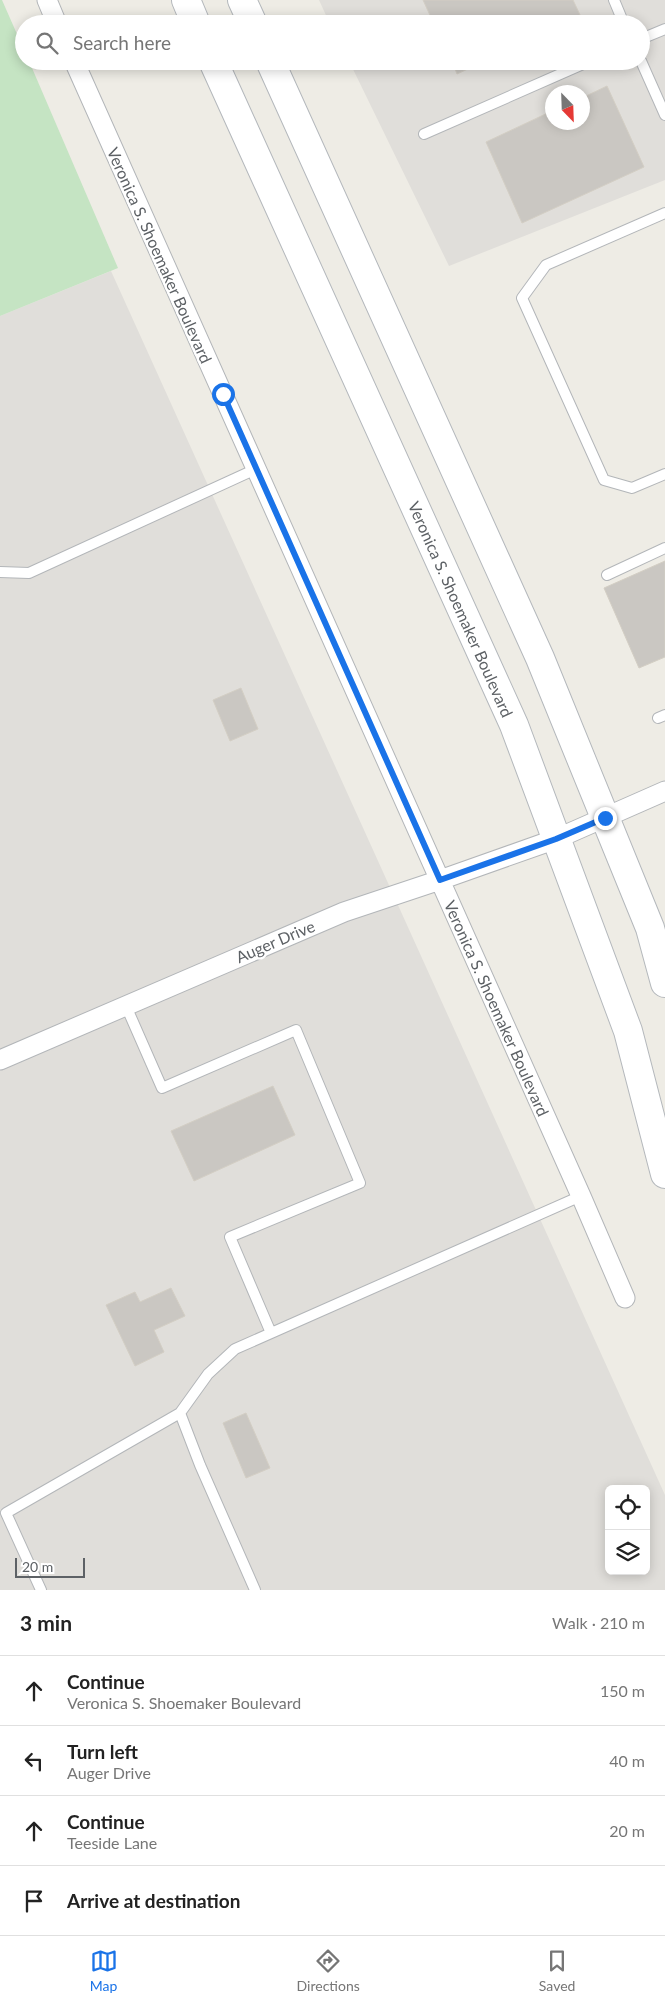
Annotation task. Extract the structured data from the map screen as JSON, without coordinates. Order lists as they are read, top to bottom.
{
  "streets": {
    "street": ["Veronica S. Shoemaker Boulevard", "Auger Drive"]
  },
  "crossings": [
    ["Veronica S. Shoemaker Boulevard", "Auger Drive"]
  ],
  "scale_bar": "20 m",
  "north": "bottom right",
  "page": {
    "search": "Search here",
    "scale": "20 m",
    "heading": ["3 min", "Walk · 210 m"],
    "list": [
      ["Continue", "Veronica S. Shoemaker Boulevard", "150 m"],
      ["Turn left", "Auger Drive", "40 m"],
      ["Continue", "Teeside Lane", "20 m"],
      "Arrive at destination"
    ],
    "nav": ["Map", "Directions", "Saved"]
  }
}
